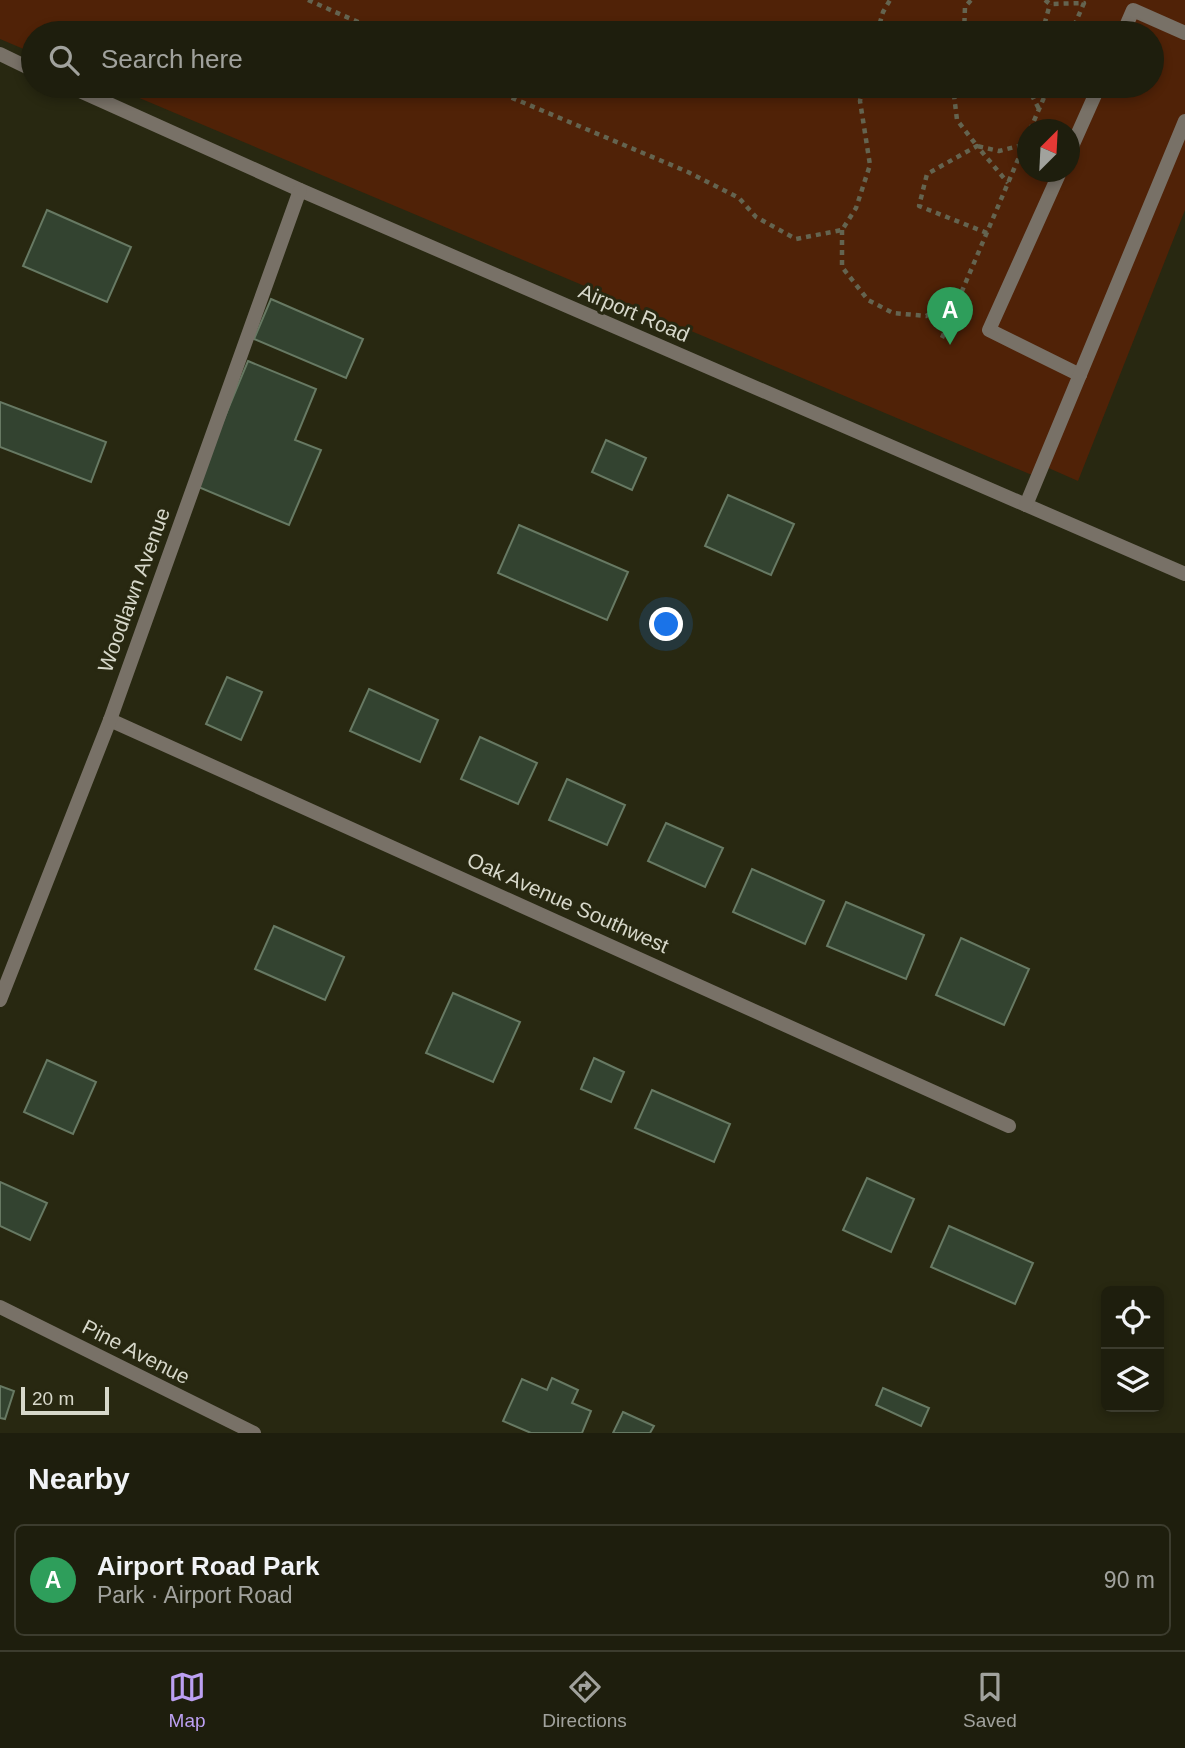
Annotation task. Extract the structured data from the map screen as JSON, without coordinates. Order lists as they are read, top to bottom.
{
  "streets": {
    "street": [
      "Airport Road",
      "Woodlawn Avenue",
      "Oak Avenue Southwest",
      "Pine Avenue"
    ]
  },
  "crossings": [
    ["Airport Road", "Woodlawn Avenue"],
    ["Woodlawn Avenue", "Oak Avenue Southwest"]
  ],
  "scale_bar": "20 m",
  "north": "top right",
  "page": {
    "search": "Search here",
    "pins": "A",
    "scale": "20 m",
    "heading": "Nearby",
    "list": [
      {
        "mark": "A",
        "name": "Airport Road Park",
        "note": "Park · Airport Road",
        "value": "90 m"
      }
    ],
    "nav": ["Map", "Directions", "Saved"]
  }
}
